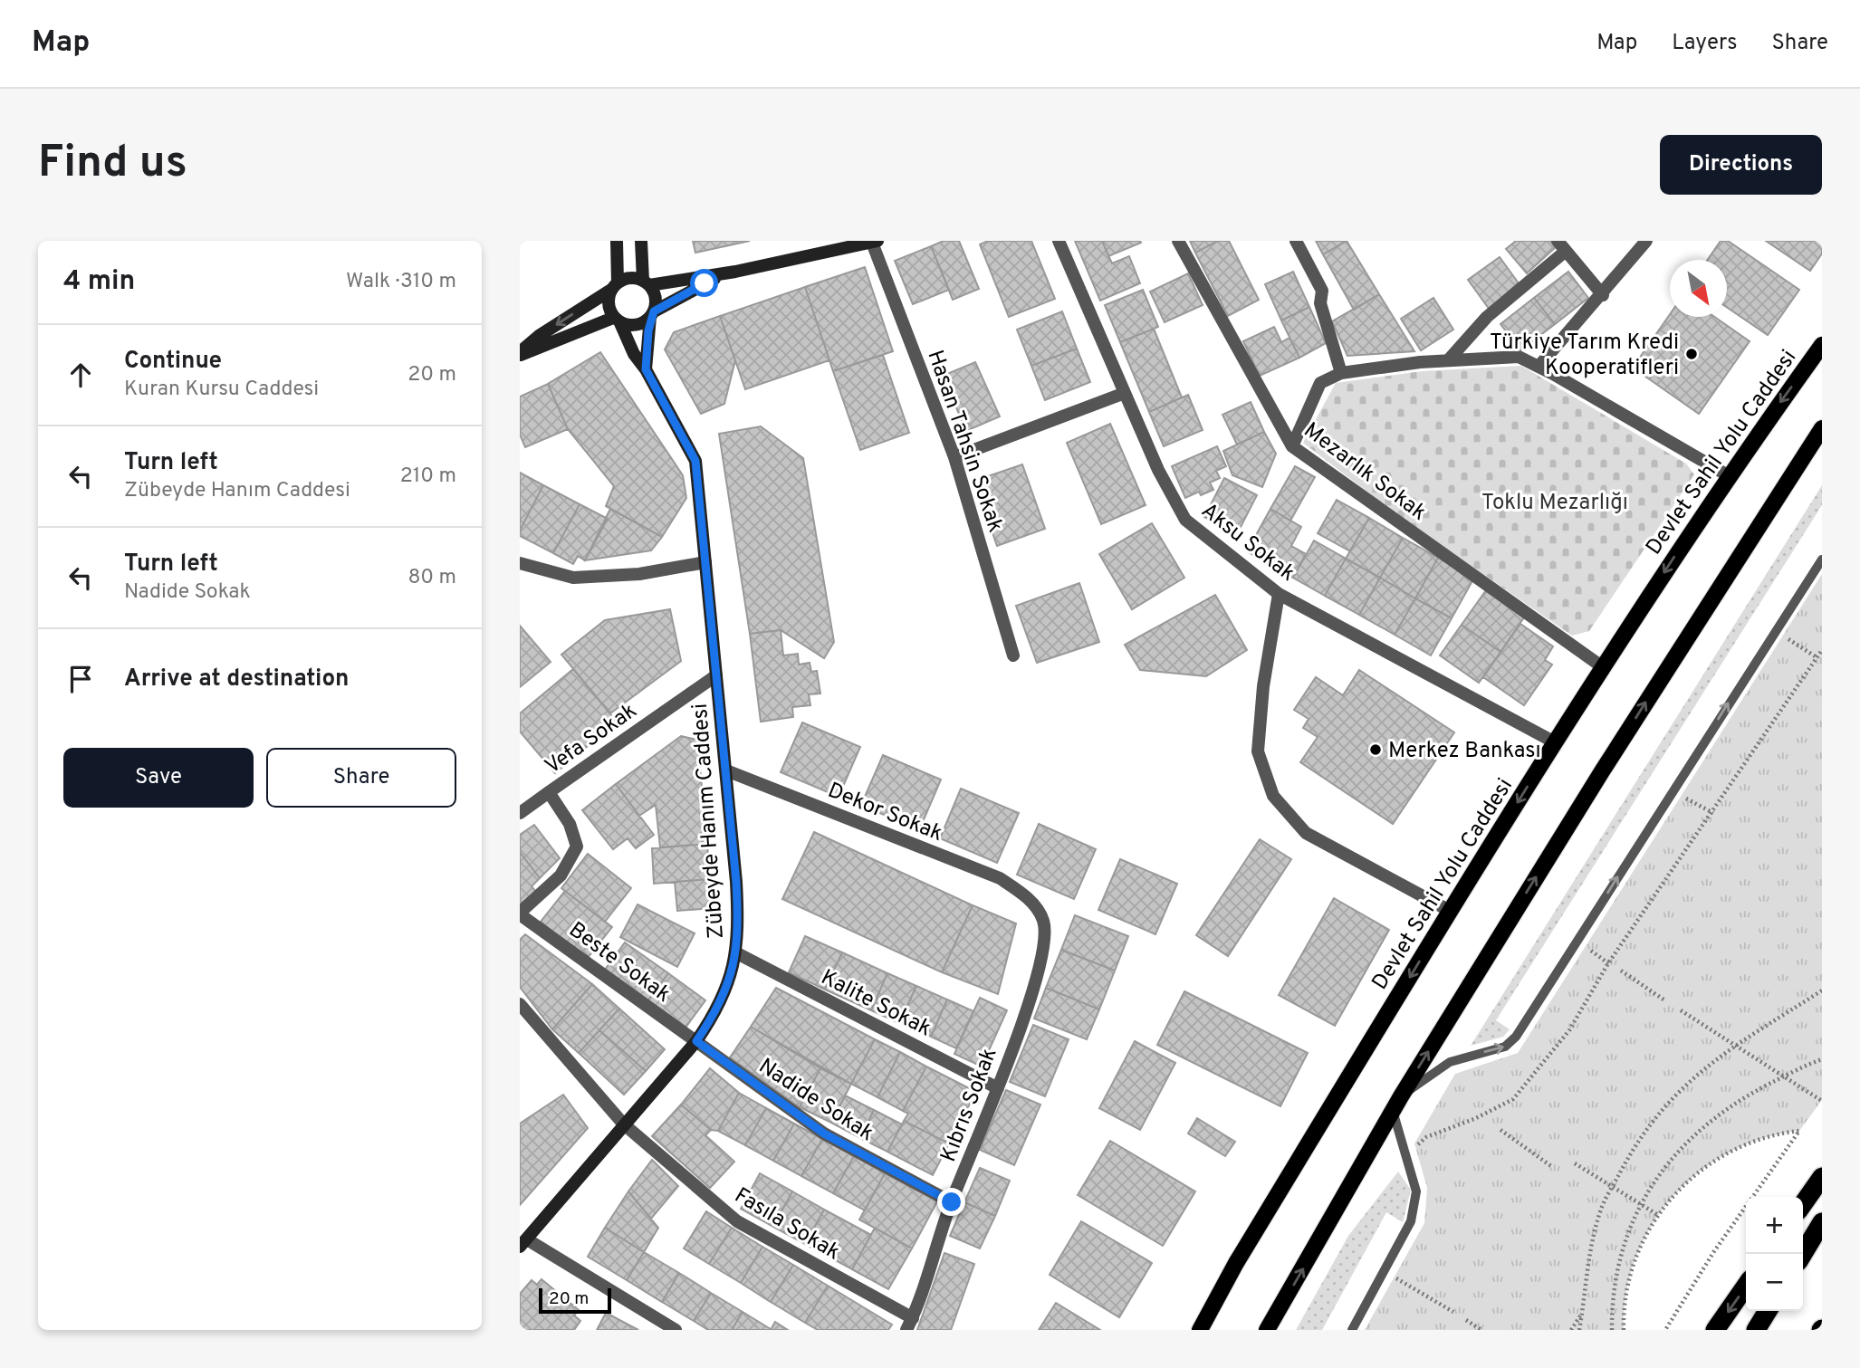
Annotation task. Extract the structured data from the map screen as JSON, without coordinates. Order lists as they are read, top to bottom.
{
  "streets": {
    "main road": ["Devlet Sahil Yolu Caddesi"],
    "street": [
      "Hasan Tahsin Sokak",
      "Mezarlık Sokak",
      "Aksu Sokak",
      "Vefa Sokak",
      "Dekor Sokak",
      "Zübeyde Hanım Caddesi",
      "Beste Sokak",
      "Kalite Sokak",
      "Nadide Sokak",
      "Kıbrıs Sokak",
      "Fasıla Sokak"
    ]
  },
  "crossings": [
    ["Devlet Sahil Yolu Caddesi", "Mezarlık Sokak"],
    ["Devlet Sahil Yolu Caddesi", "Aksu Sokak"],
    ["Vefa Sokak", "Zübeyde Hanım Caddesi"],
    ["Vefa Sokak", "Beste Sokak"],
    ["Dekor Sokak", "Zübeyde Hanım Caddesi"],
    ["Dekor Sokak", "Kıbrıs Sokak"],
    ["Zübeyde Hanım Caddesi", "Beste Sokak"],
    ["Zübeyde Hanım Caddesi", "Kalite Sokak"],
    ["Zübeyde Hanım Caddesi", "Nadide Sokak"],
    ["Zübeyde Hanım Caddesi", "Fasıla Sokak"],
    ["Beste Sokak", "Nadide Sokak"],
    ["Kalite Sokak", "Kıbrıs Sokak"],
    ["Nadide Sokak", "Kıbrıs Sokak"],
    ["Kıbrıs Sokak", "Fasıla Sokak"]
  ],
  "parks": ["Toklu Mezarlığı"],
  "places": ["Türkiye Tarım Kredi Kooperatifleri", "Merkez Bankası"],
  "scale_bar": "20 m",
  "north": "bottom right",
  "page": {
    "header": "Map",
    "nav": ["Map", "Layers", "Share"],
    "buttons": [
      "Directions",
      ["Save", "Share"]
    ],
    "title": "Find us",
    "heading": ["4 min", "Walk · 310 m"],
    "list": [
      ["Continue", "Kuran Kursu Caddesi", "20 m"],
      ["Turn left", "Zübeyde Hanım Caddesi", "210 m"],
      ["Turn left", "Nadide Sokak", "80 m"],
      "Arrive at destination"
    ],
    "map_buttons": ["+", "−"],
    "scale": "20 m"
  }
}
